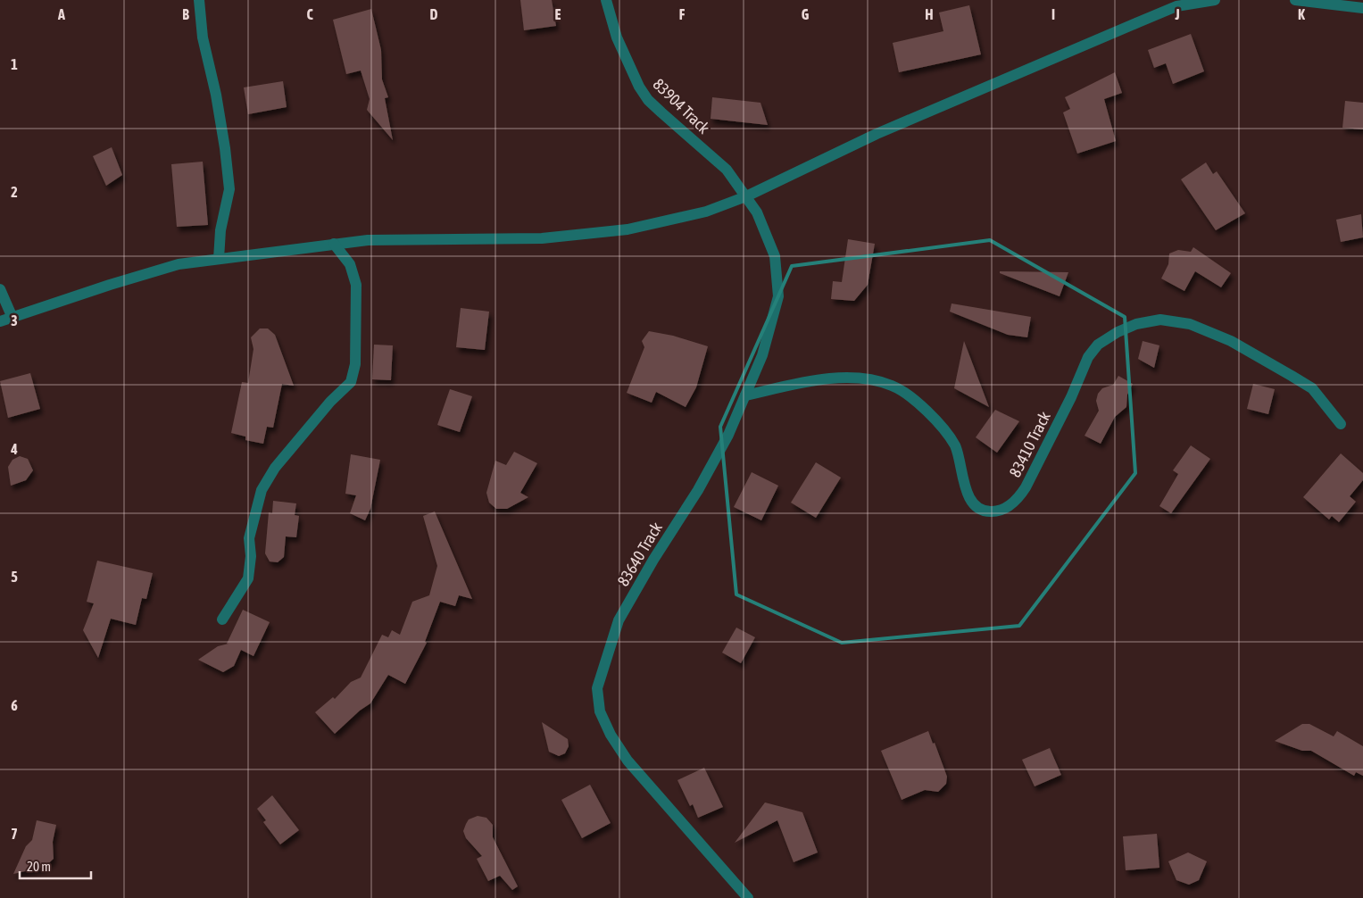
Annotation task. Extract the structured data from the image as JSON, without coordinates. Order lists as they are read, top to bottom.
{
  "streets": {
    "street": ["83904 Track", "83410 Track", "83640 Track"]
  },
  "crossings": [
    ["83904 Track", "83640 Track"],
    ["83410 Track", "83640 Track"]
  ],
  "scale_bar": "20 m",
  "grid": {
    "columns": [
      "A",
      "B",
      "C",
      "D",
      "E",
      "F",
      "G",
      "H",
      "I",
      "J",
      "K"
    ],
    "rows": [
      "1",
      "2",
      "3",
      "4",
      "5",
      "6",
      "7"
    ]
  }
}
